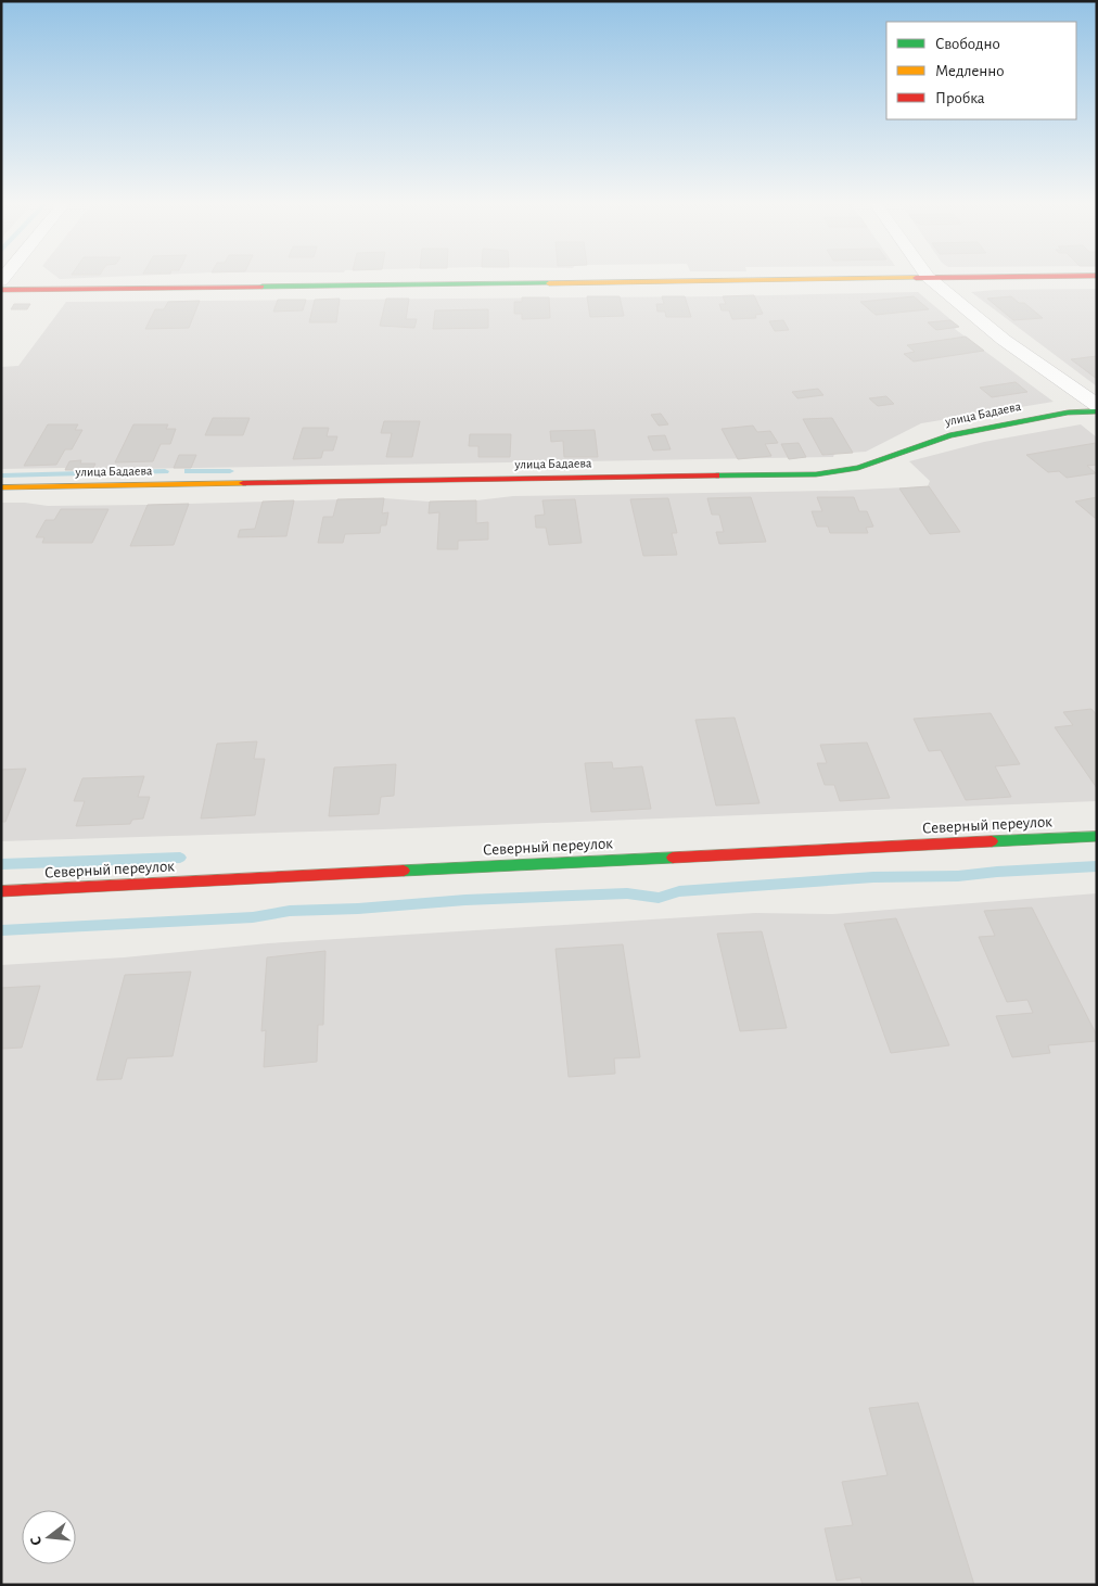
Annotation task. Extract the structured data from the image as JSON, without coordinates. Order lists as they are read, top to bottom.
{
  "streets": {
    "street": ["улица Бадаева", "Северный переулок"]
  },
  "legend": ["Свободно", "Медленно", "Пробка"],
  "north": "left"
}
